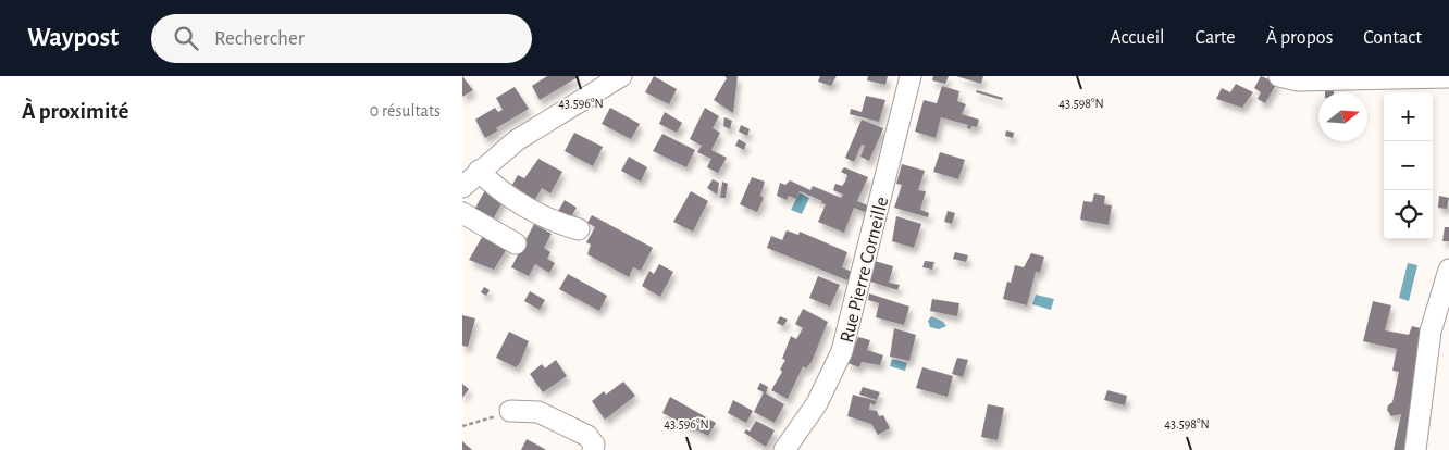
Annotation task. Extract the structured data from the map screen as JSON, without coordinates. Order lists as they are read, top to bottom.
{
  "streets": {
    "street": ["Rue Pierre Corneille"]
  },
  "north": "right",
  "page": {
    "header": "Waypost",
    "search": "Rechercher",
    "nav": [
      "Accueil",
      "Carte",
      "À propos",
      "Contact"
    ],
    "heading": ["À proximité", "0 résultats"],
    "map_buttons": ["+", "−"]
  },
  "coordinates": ["43.596°N", "43.598°N"]
}
